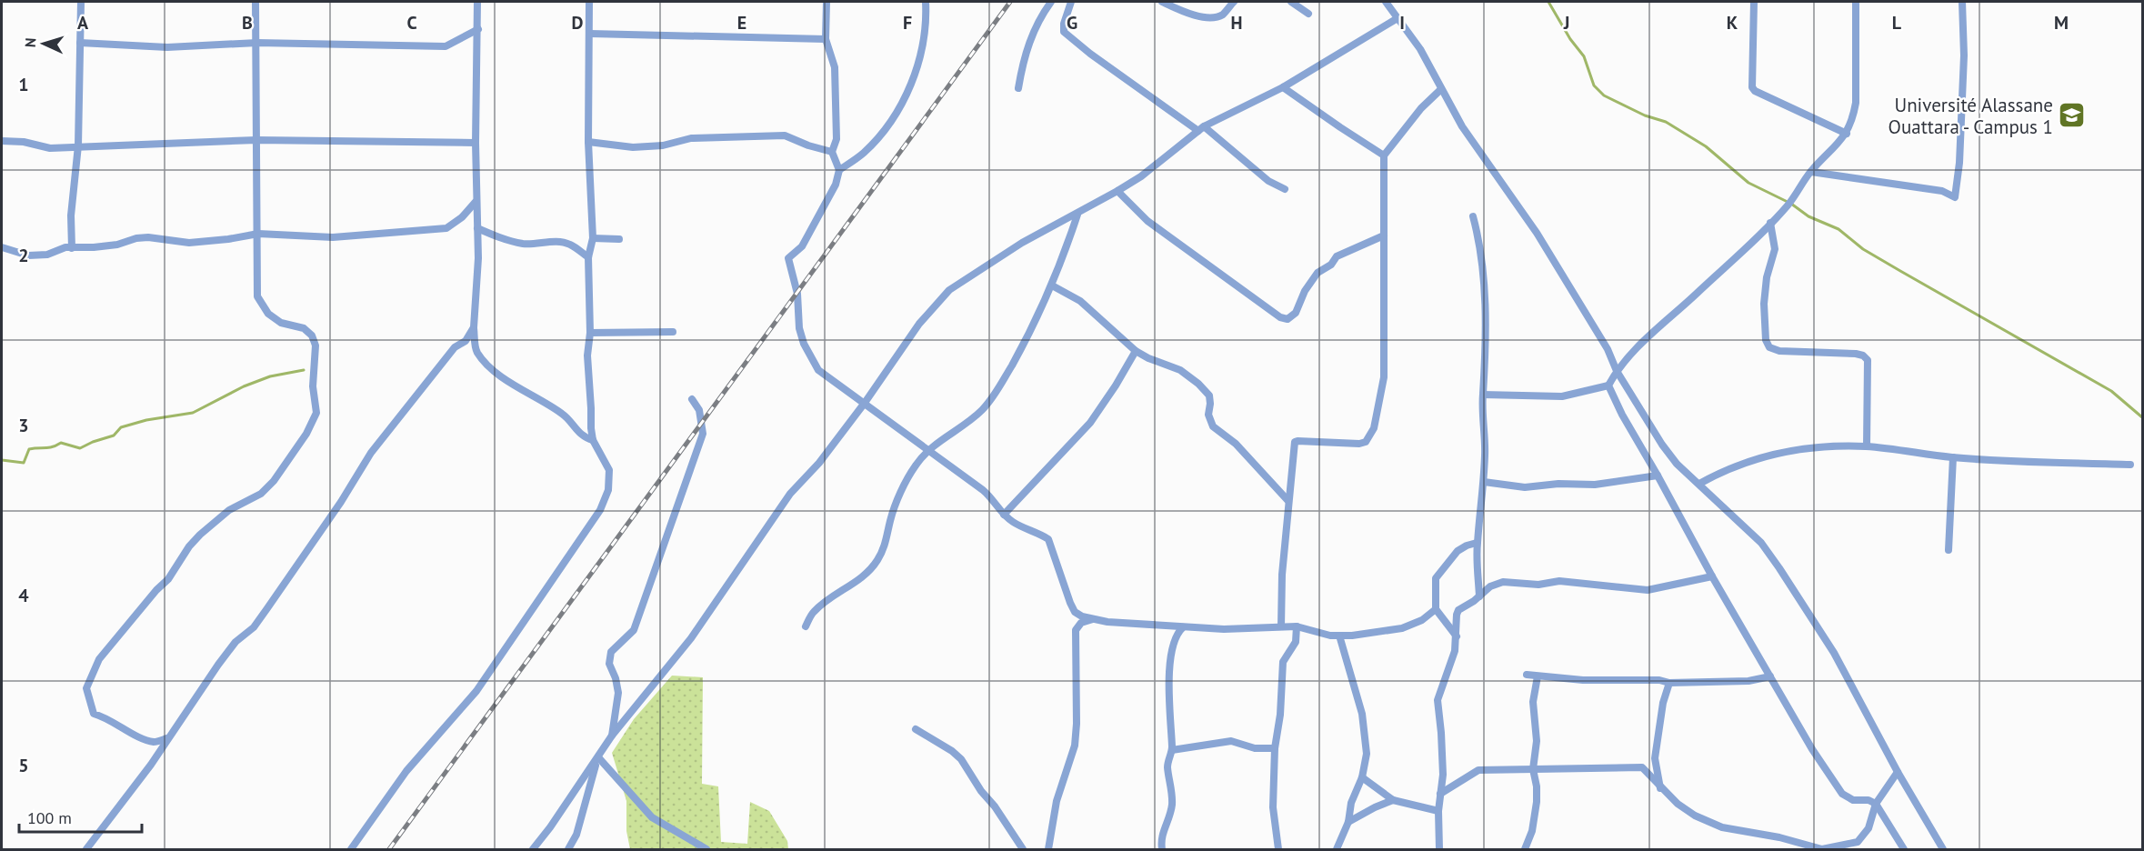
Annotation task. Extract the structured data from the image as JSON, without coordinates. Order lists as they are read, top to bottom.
{
  "places": {
    "school or university": ["Université Alassane Ouattara - Campus 1"]
  },
  "scale_bar": "100 m",
  "north": "left",
  "grid": {
    "columns": [
      "A",
      "B",
      "C",
      "D",
      "E",
      "F",
      "G",
      "H",
      "I",
      "J",
      "K",
      "L",
      "M"
    ],
    "rows": [
      "1",
      "2",
      "3",
      "4",
      "5"
    ]
  }
}
